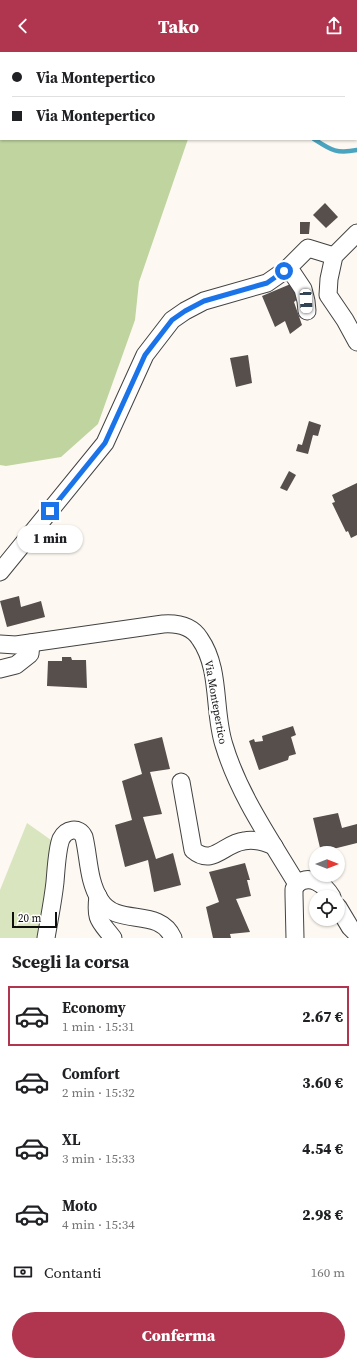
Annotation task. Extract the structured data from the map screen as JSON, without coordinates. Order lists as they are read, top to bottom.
{
  "streets": {
    "street": ["Via Montepertico"]
  },
  "scale_bar": "20 m",
  "north": "right",
  "page": {
    "header": "Tako",
    "banner": ["Via Montepertico", "Via Montepertico"],
    "bubble": "1 min",
    "scale": "20 m",
    "heading": "Scegli la corsa",
    "list": [
      {
        "name": "Economy",
        "note": "1 min · 15:31",
        "value": "2.67 €"
      },
      {
        "name": "Comfort",
        "note": "2 min · 15:32",
        "value": "3.60 €"
      },
      {
        "name": "XL",
        "note": "3 min · 15:33",
        "value": "4.54 €"
      },
      {
        "name": "Moto",
        "note": "4 min · 15:34",
        "value": "2.98 €"
      }
    ],
    "pay": ["Contanti", "160 m"],
    "buttons": "Conferma"
  }
}
